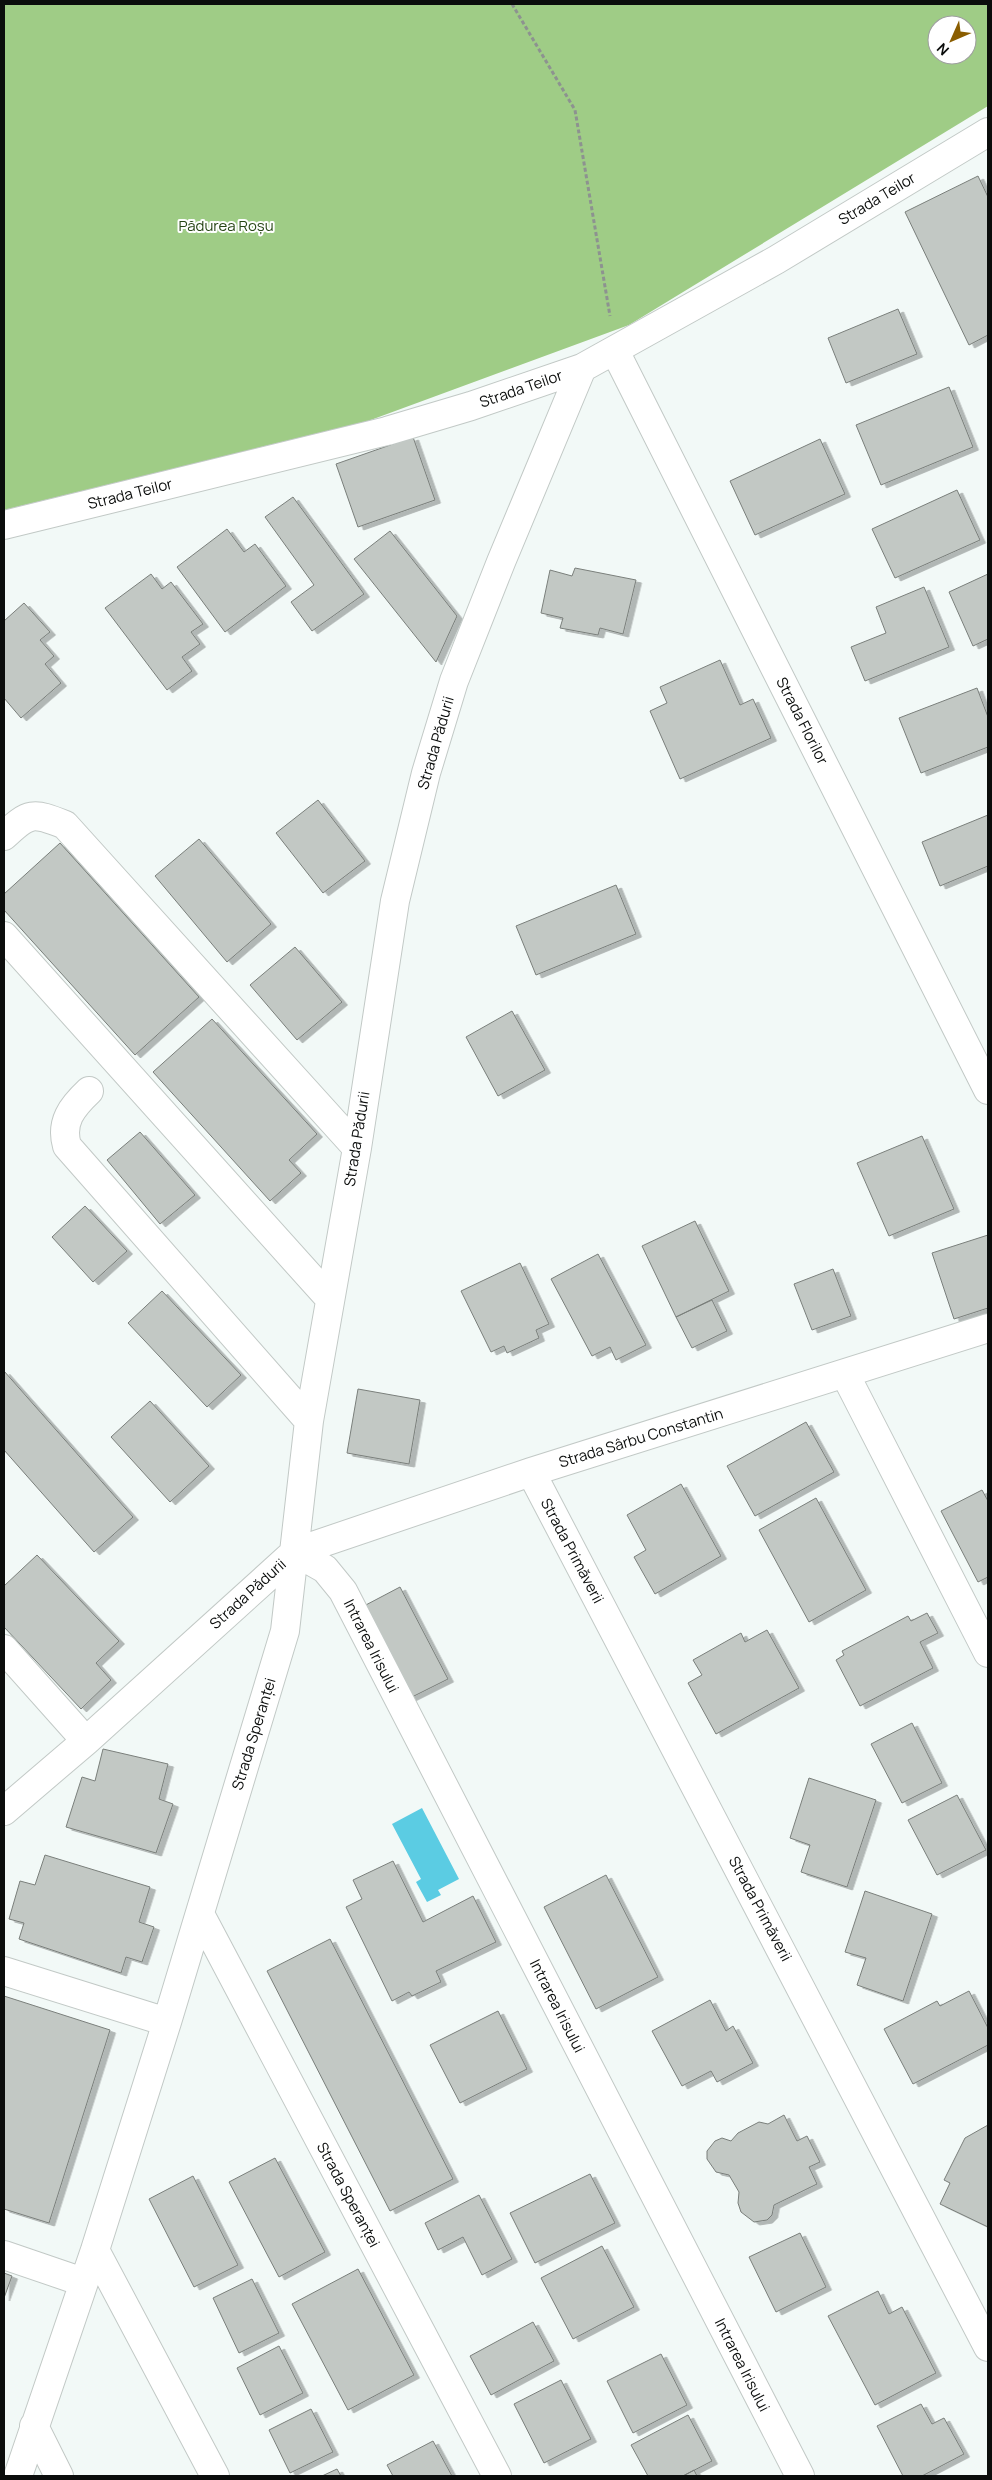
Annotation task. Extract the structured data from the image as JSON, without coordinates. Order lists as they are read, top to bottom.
{
  "streets": {
    "street": [
      "Strada Teilor",
      "Strada Florilor",
      "Strada Pădurii",
      "Strada Sârbu Constantin",
      "Strada Primăverii",
      "Intrarea Irisului",
      "Strada Speranței"
    ]
  },
  "crossings": [
    ["Strada Teilor", "Strada Florilor"],
    ["Strada Teilor", "Strada Pădurii"],
    ["Strada Pădurii", "Strada Sârbu Constantin"],
    ["Strada Pădurii", "Intrarea Irisului"],
    ["Strada Pădurii", "Strada Speranței"],
    ["Strada Sârbu Constantin", "Strada Primăverii"],
    ["Strada Sârbu Constantin", "Intrarea Irisului"],
    ["Strada Sârbu Constantin", "Strada Speranței"],
    ["Intrarea Irisului", "Strada Speranței"]
  ],
  "parks": ["Pădurea Roșu"],
  "north": "bottom left"
}
